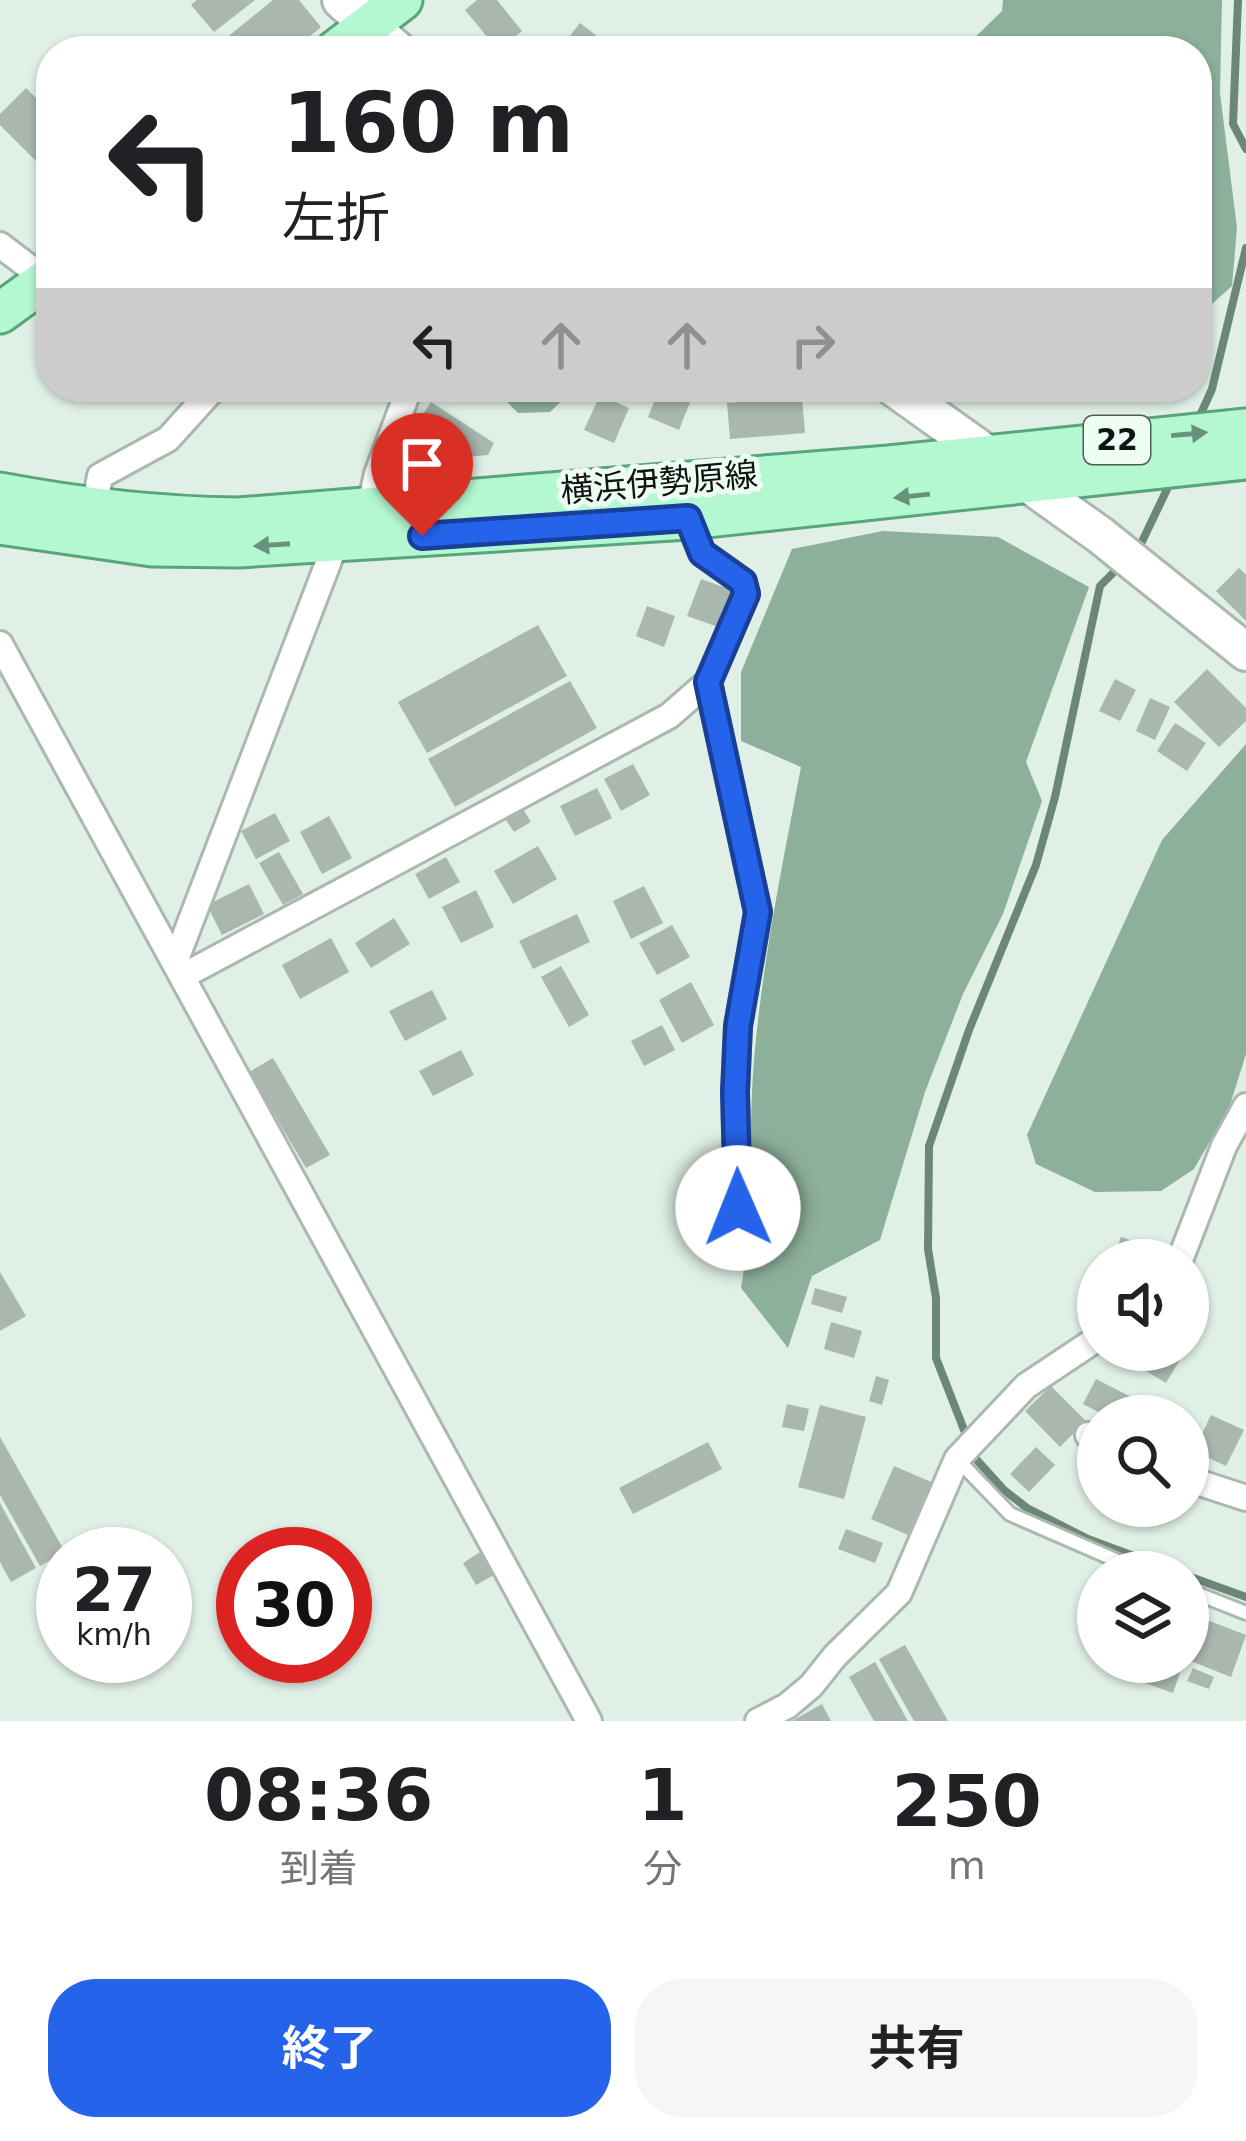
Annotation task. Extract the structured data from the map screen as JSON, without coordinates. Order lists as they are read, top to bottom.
{
  "streets": {
    "main road": ["22", "横浜伊勢原線"]
  },
  "page": {
    "turn": ["160 m", "左折"],
    "speed": "27 km/h",
    "limit": "30",
    "eta": [
      "08:36",
      "到着",
      "1",
      "分",
      "250",
      "m"
    ],
    "buttons": ["終了", "共有"]
  }
}
